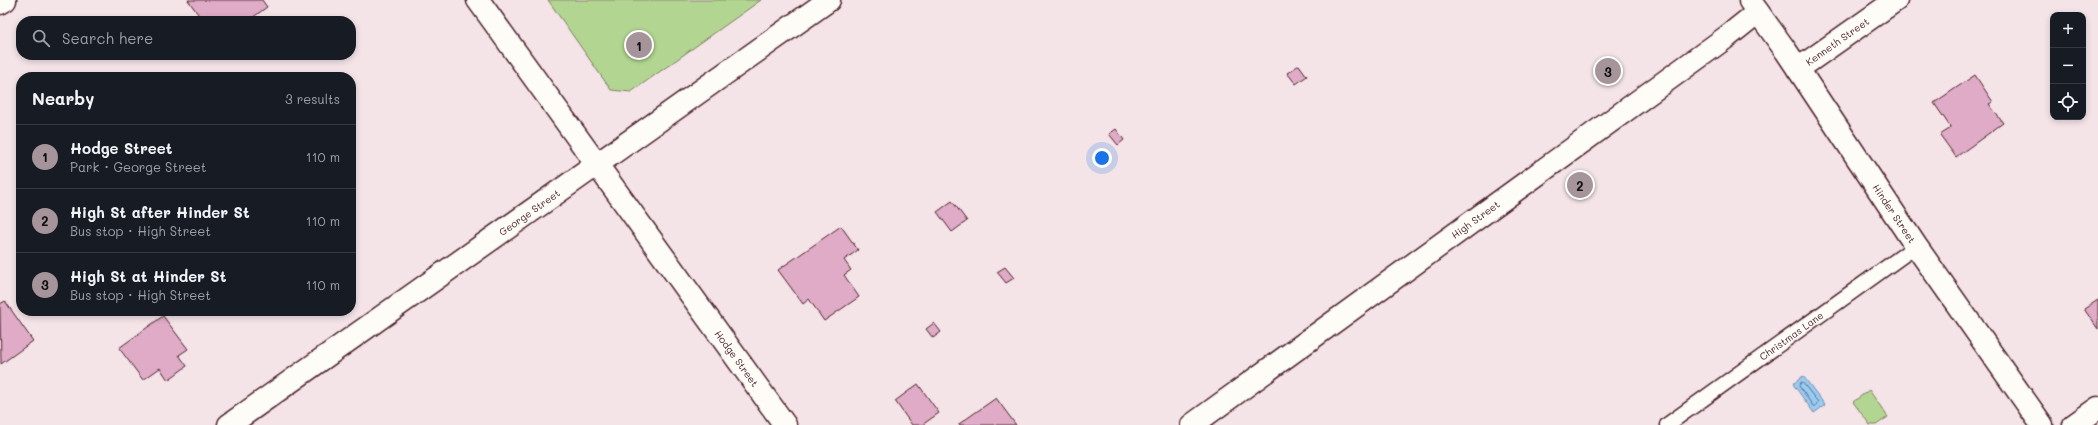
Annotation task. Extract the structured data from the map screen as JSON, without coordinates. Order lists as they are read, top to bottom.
{
  "streets": {
    "street": [
      "Kenneth Street",
      "George Street",
      "Hinder Street",
      "High Street",
      "Hodge Street"
    ],
    "lane": ["Christmas Lane"]
  },
  "crossings": [
    ["Kenneth Street", "Hinder Street"],
    ["George Street", "Hodge Street"],
    ["Hinder Street", "High Street"],
    ["Hinder Street", "Christmas Lane"]
  ],
  "page": {
    "map_buttons": ["+", "−"],
    "search": "Search here",
    "pins": ["1", "3", "2"],
    "heading": ["Nearby", "3 results"],
    "list": [
      {
        "mark": "1",
        "name": "Hodge Street",
        "note": "Park · George Street",
        "value": "110 m"
      },
      {
        "mark": "2",
        "name": "High St after Hinder St",
        "note": "Bus stop · High Street",
        "value": "110 m"
      },
      {
        "mark": "3",
        "name": "High St at Hinder St",
        "note": "Bus stop · High Street",
        "value": "110 m"
      }
    ]
  }
}
